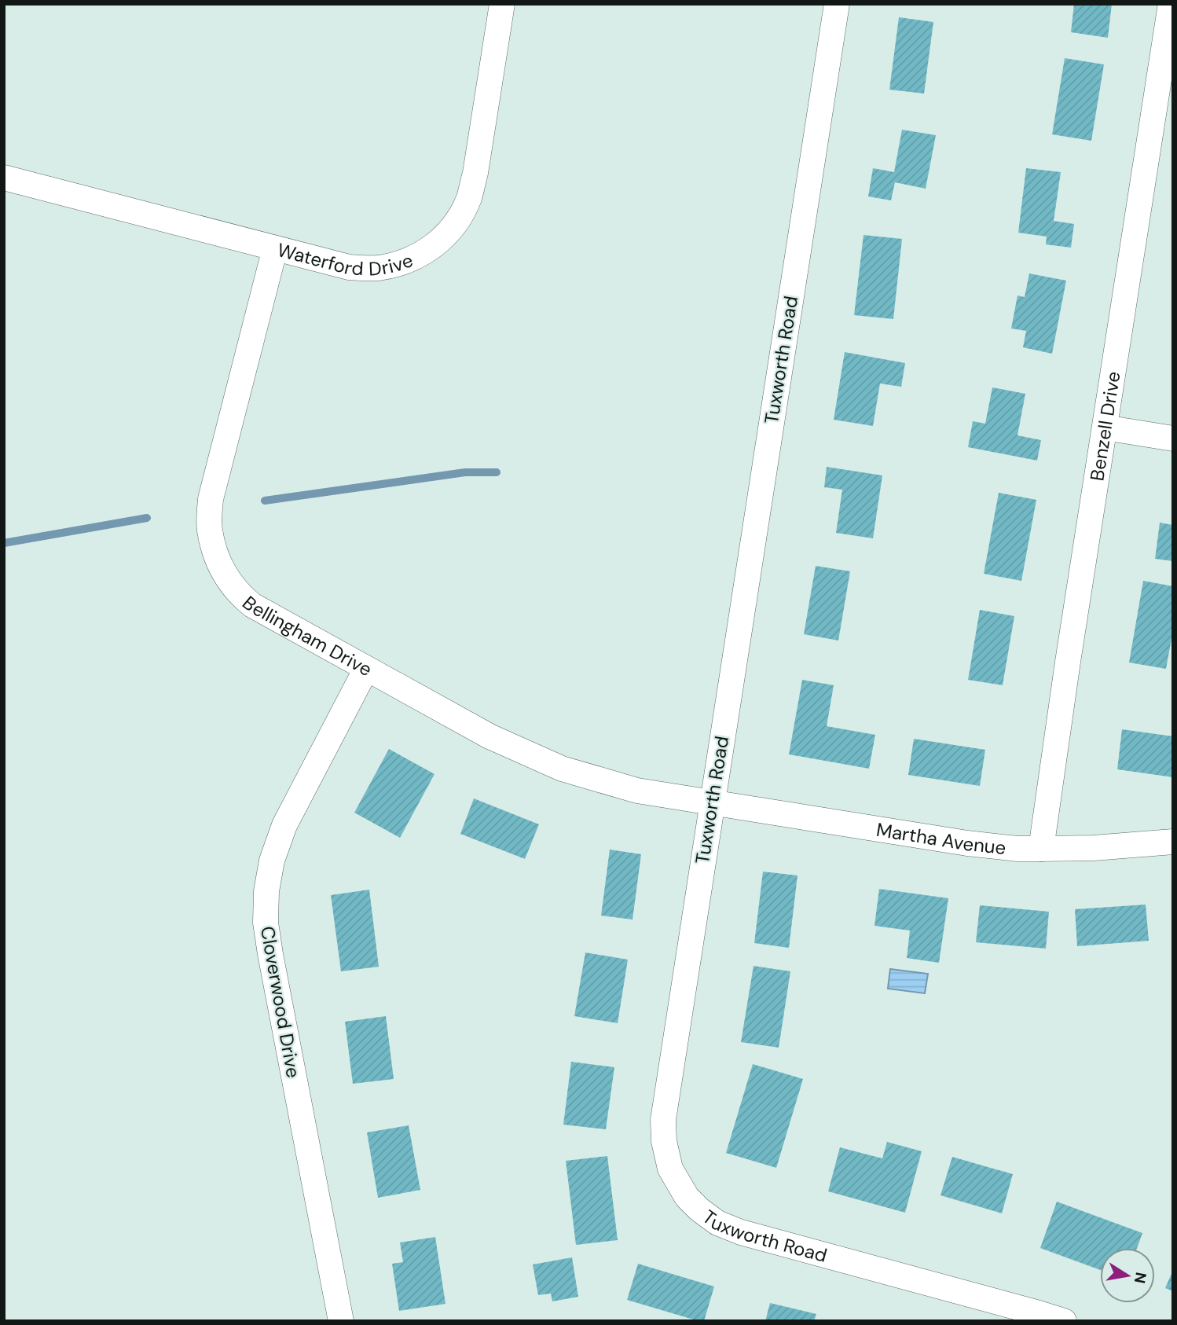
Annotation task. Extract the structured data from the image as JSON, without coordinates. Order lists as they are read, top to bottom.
{
  "streets": {
    "street": [
      "Waterford Drive",
      "Tuxworth Road",
      "Benzell Drive",
      "Bellingham Drive",
      "Martha Avenue",
      "Cloverwood Drive"
    ]
  },
  "crossings": [
    ["Waterford Drive", "Bellingham Drive"],
    ["Tuxworth Road", "Bellingham Drive"],
    ["Tuxworth Road", "Martha Avenue"],
    ["Benzell Drive", "Martha Avenue"],
    ["Bellingham Drive", "Martha Avenue"],
    ["Bellingham Drive", "Cloverwood Drive"]
  ],
  "north": "right"
}
